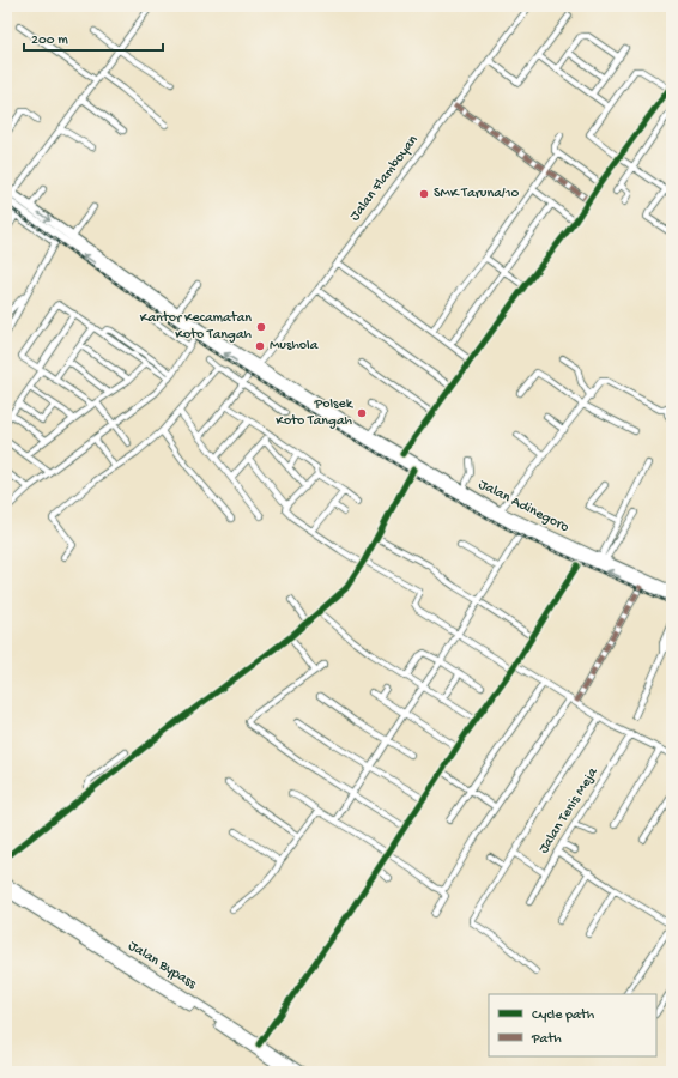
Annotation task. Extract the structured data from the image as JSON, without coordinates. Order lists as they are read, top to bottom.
{
  "streets": {
    "highway": ["Jalan Adinegoro", "Jalan Bypass"],
    "street": ["Jalan Flamboyan", "Jalan Tenis Meja"]
  },
  "crossings": [
    ["Jalan Flamboyan", "Jalan Adinegoro"]
  ],
  "places": [
    "SMK Taruna/10",
    "Kantor Kecamatan Koto Tangah",
    "Mushola",
    "Polsek Koto Tangah"
  ],
  "legend": ["Cycle path", "Path"],
  "scale_bar": "200 m"
}
